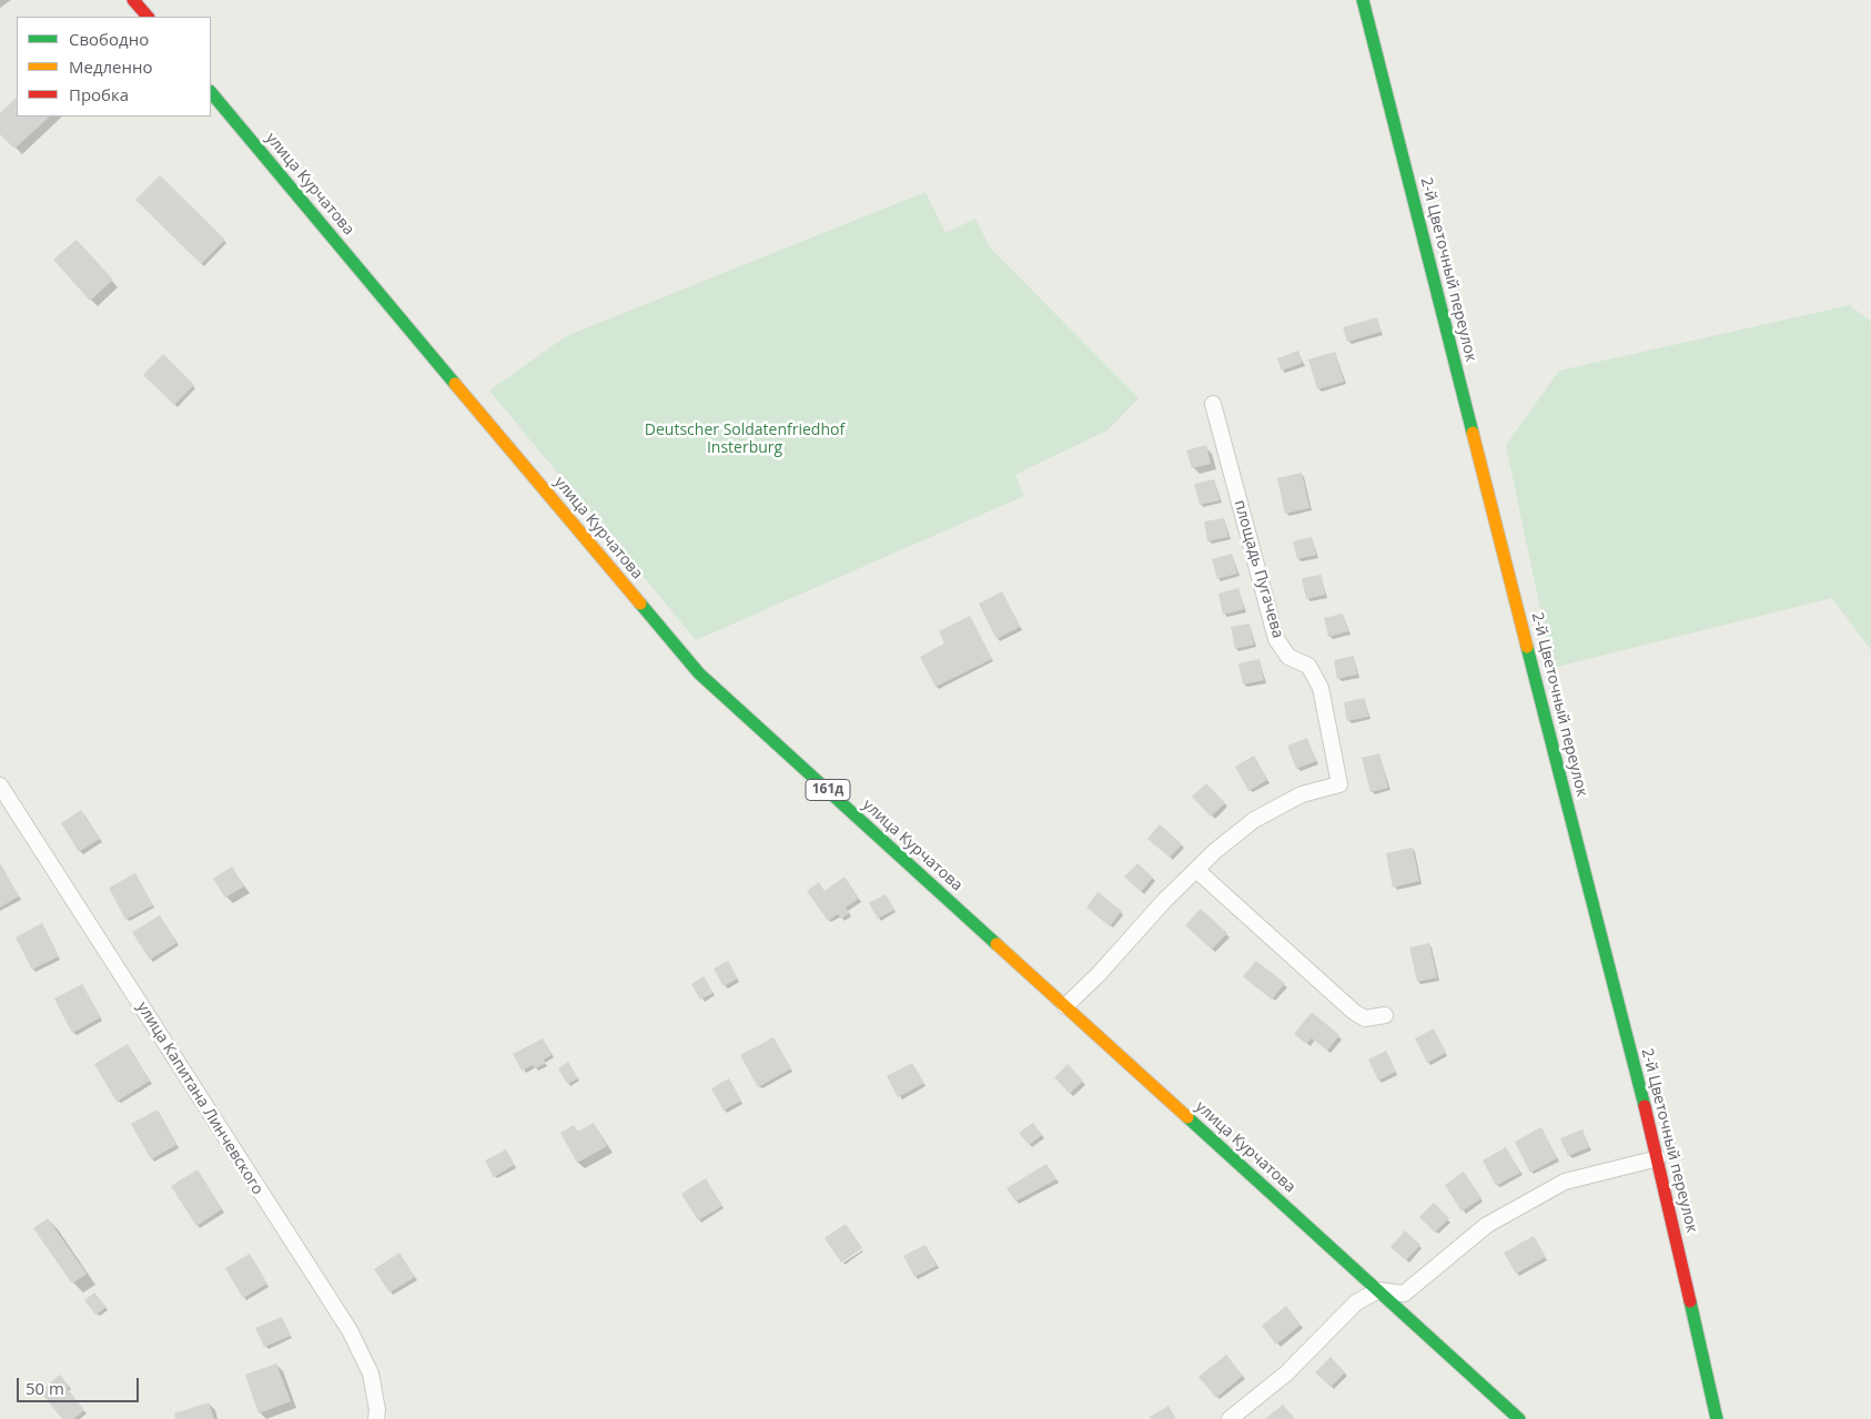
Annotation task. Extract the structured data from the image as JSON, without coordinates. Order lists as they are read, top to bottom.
{
  "streets": {
    "main road": ["улица Курчатова", "2-й Цветочный переулок", "161д"],
    "street": ["площадь Пугачева", "улица Капитана Линчевского"]
  },
  "parks": ["Deutscher Soldatenfriedhof Insterburg"],
  "legend": ["Свободно", "Медленно", "Пробка"],
  "scale_bar": "50 m"
}
